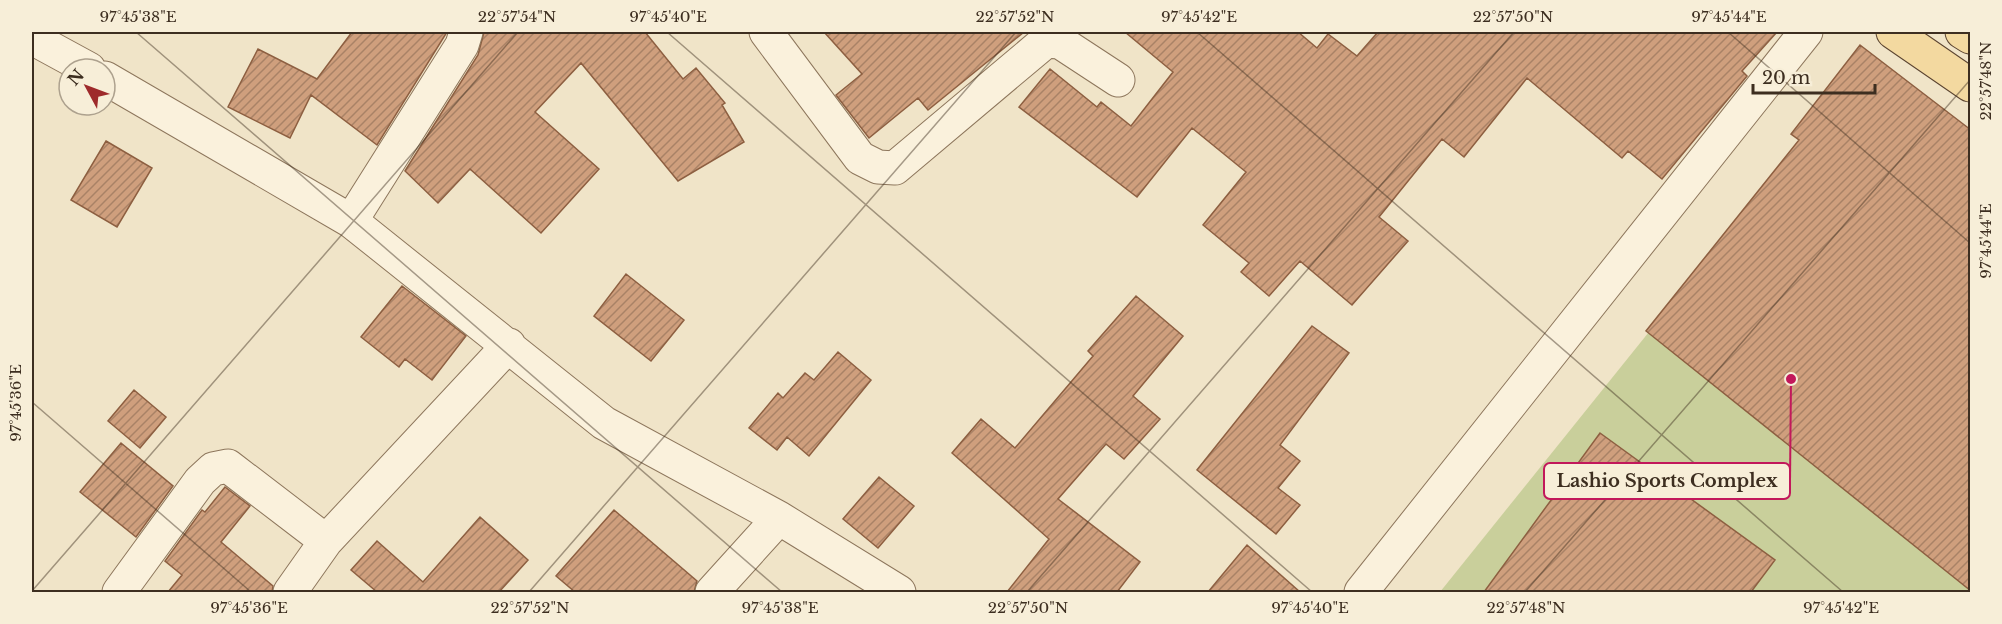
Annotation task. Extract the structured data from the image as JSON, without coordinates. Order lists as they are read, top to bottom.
{
  "places": ["Lashio Sports Complex"],
  "scale_bar": "20 m",
  "north": "top left",
  "coordinates": [
    "97°45'38\"E",
    "22°57'54\"N",
    "97°45'40\"E",
    "22°57'52\"N",
    "97°45'42\"E",
    "22°57'50\"N",
    "97°45'44\"E",
    "22°57'48\"N",
    "97°45'36\"E"
  ]
}
